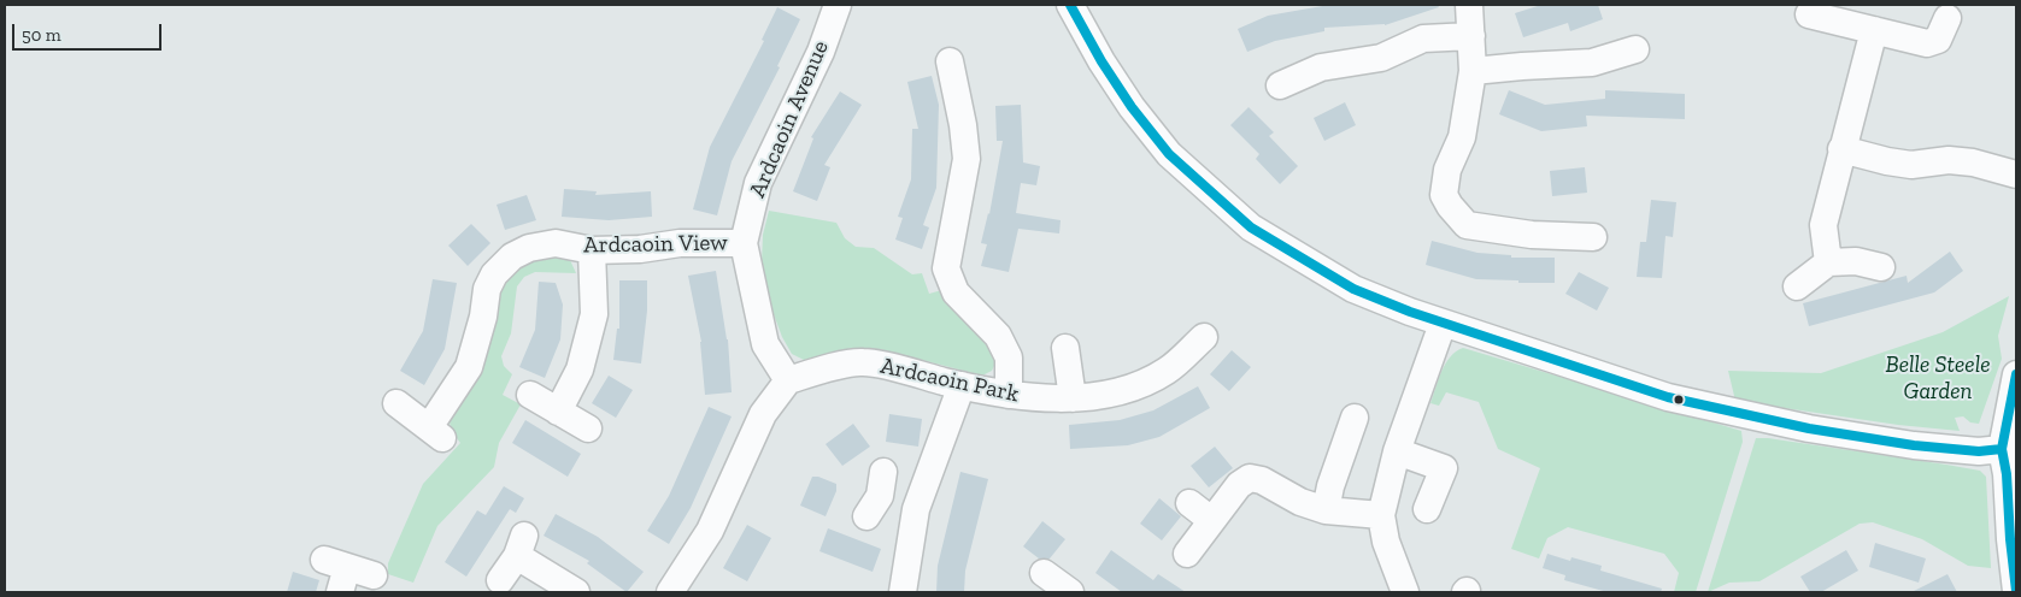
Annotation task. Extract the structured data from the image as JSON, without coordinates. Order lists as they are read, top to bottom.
{
  "streets": {
    "street": ["Ardcaoin Avenue", "Ardcaoin View", "Ardcaoin Park"]
  },
  "crossings": [
    ["Ardcaoin Avenue", "Ardcaoin View"],
    ["Ardcaoin Avenue", "Ardcaoin Park"]
  ],
  "parks": ["Belle Steele Garden"],
  "scale_bar": "50 m"
}
